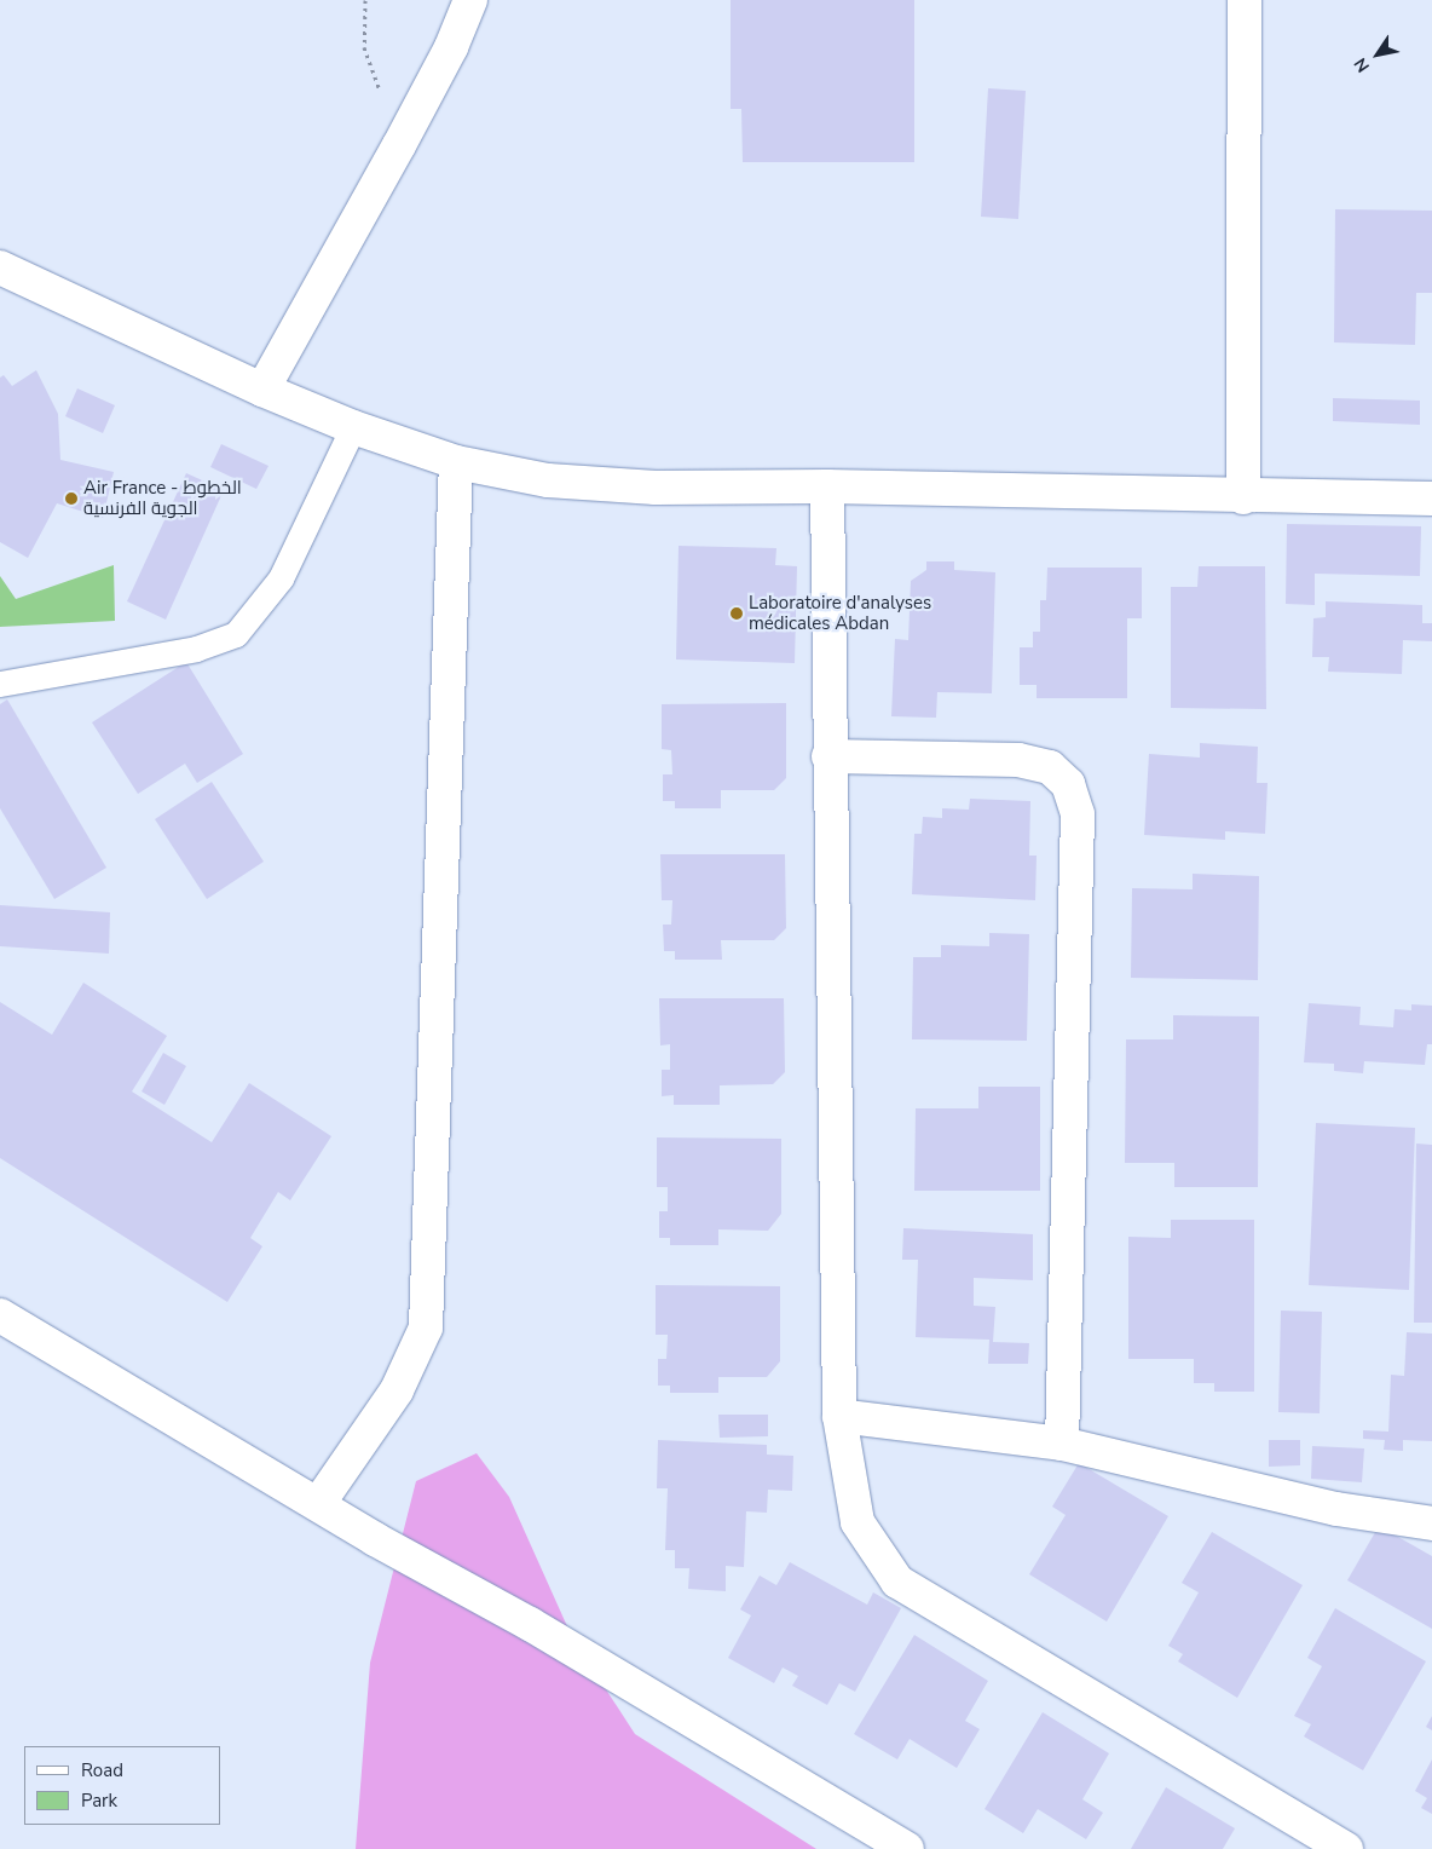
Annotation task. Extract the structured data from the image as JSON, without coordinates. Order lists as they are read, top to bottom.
{
  "places": ["Air France - الخطوط الجوية الفرنسية", "Laboratoire d'analyses médicales Abdan"],
  "legend": ["Road", "Park"],
  "north": "bottom left"
}
